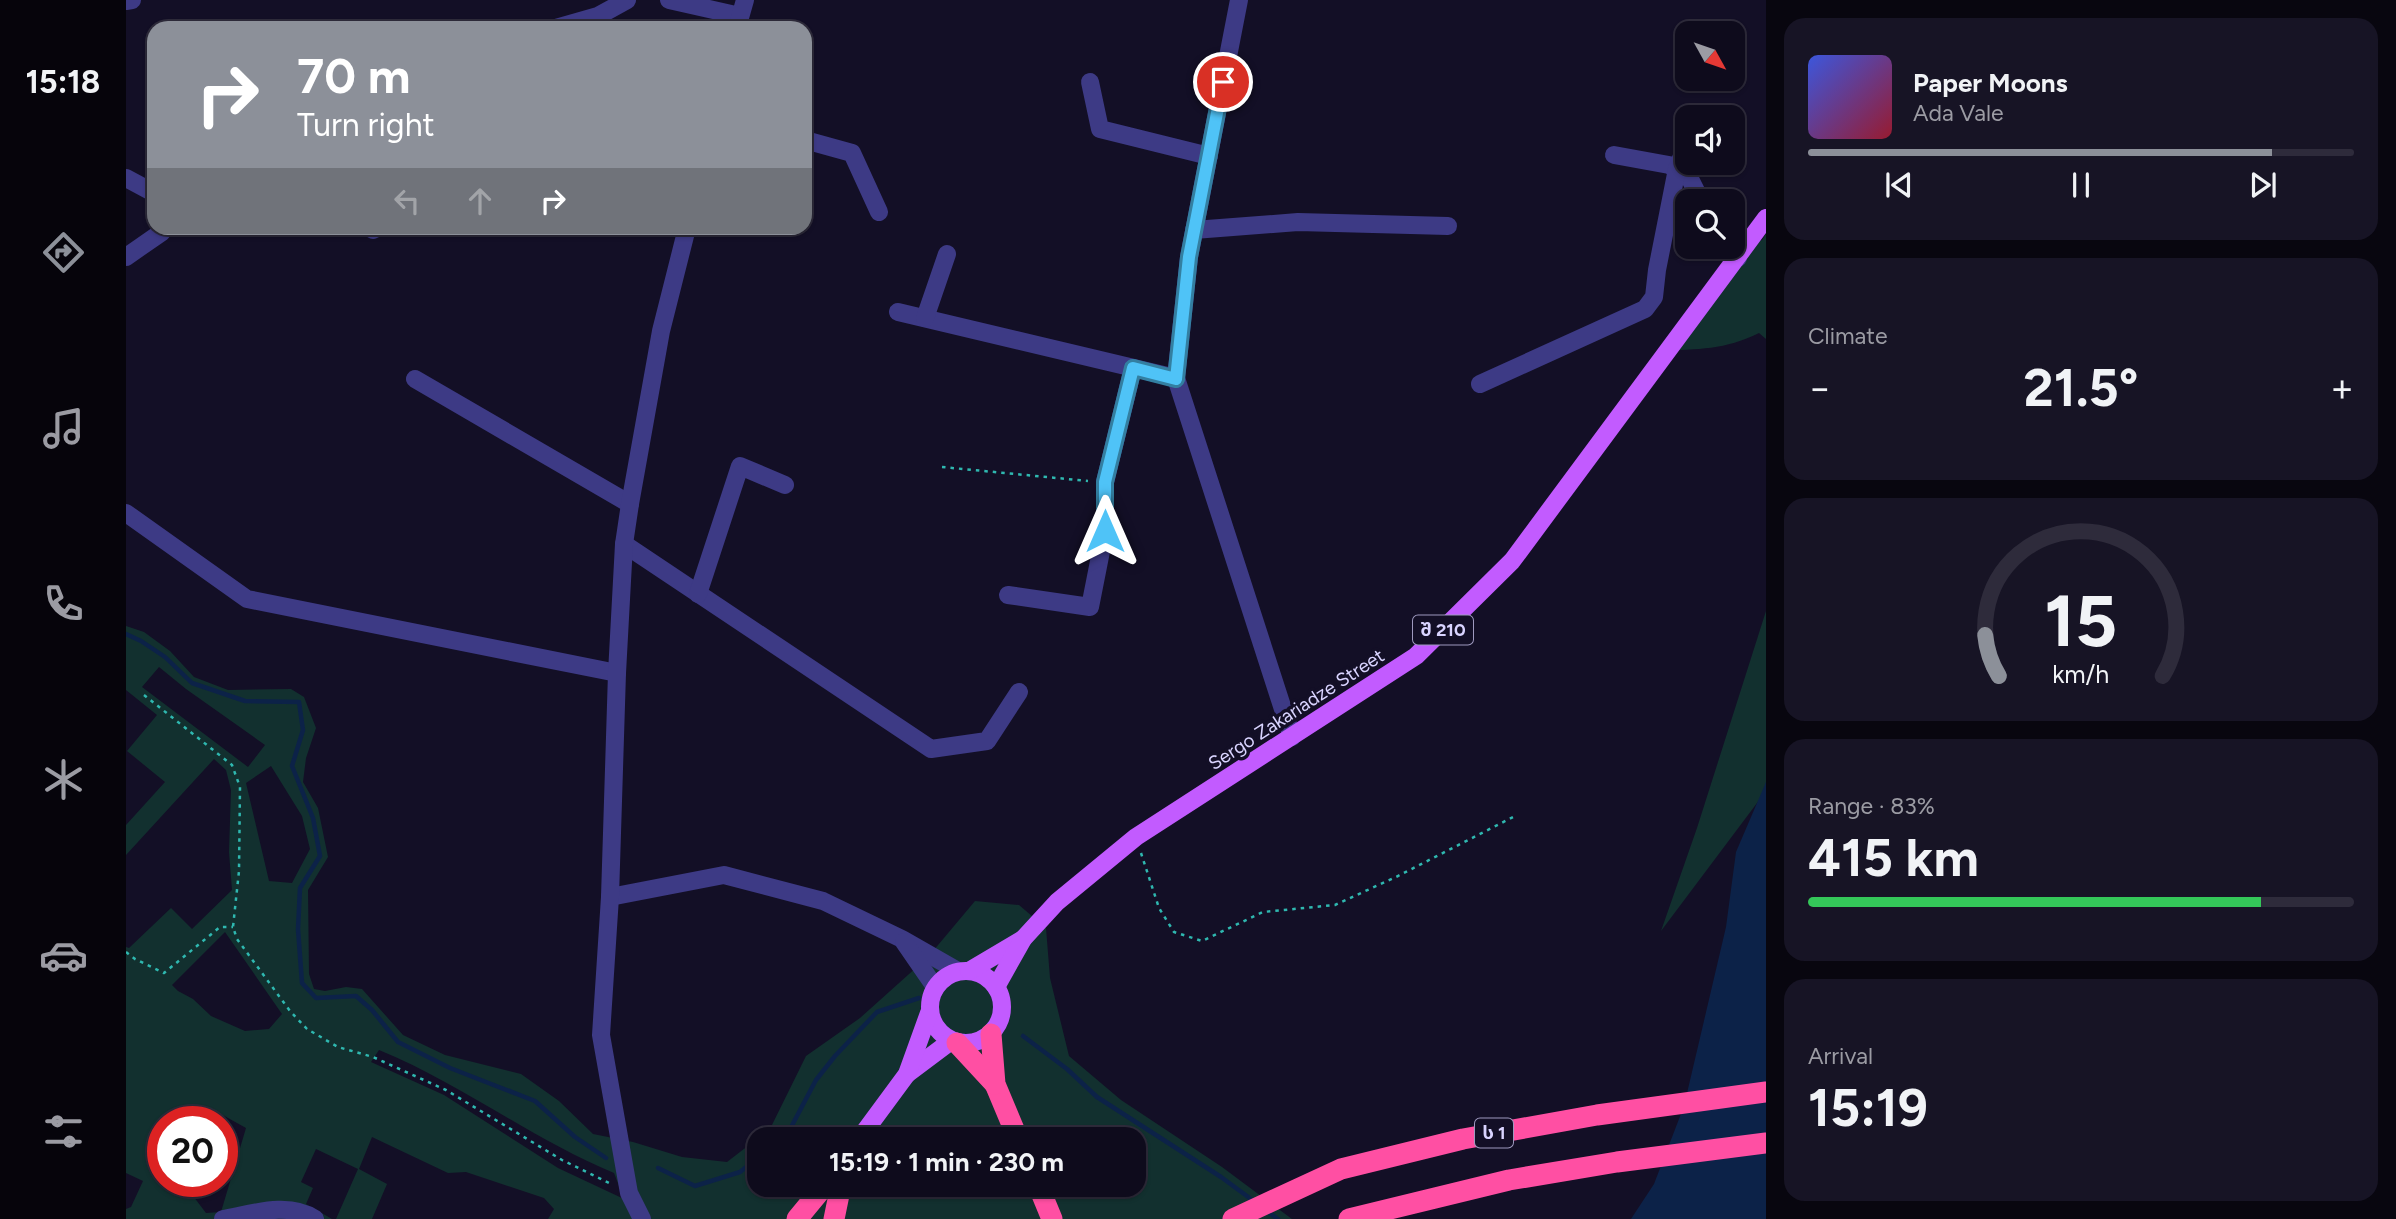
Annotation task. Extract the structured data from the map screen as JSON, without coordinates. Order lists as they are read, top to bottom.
{
  "streets": {
    "highway": ["ს 1"],
    "main road": ["შ 210", "Sergo Zakariadze Street"]
  },
  "north": "bottom right",
  "page": {
    "tabs": "15:18",
    "turn": ["70 m", "Turn right"],
    "song": ["Paper Moons", "Ada Vale"],
    "tile": [
      "Climate",
      ["Range · 83%", "415 km"],
      ["Arrival", "15:19"]
    ],
    "heat": ["−", "21.5°", "+"],
    "limit": "20",
    "trip": "15:19 · 1 min · 230 m",
    "gauge": ["15", "km/h"]
  }
}
